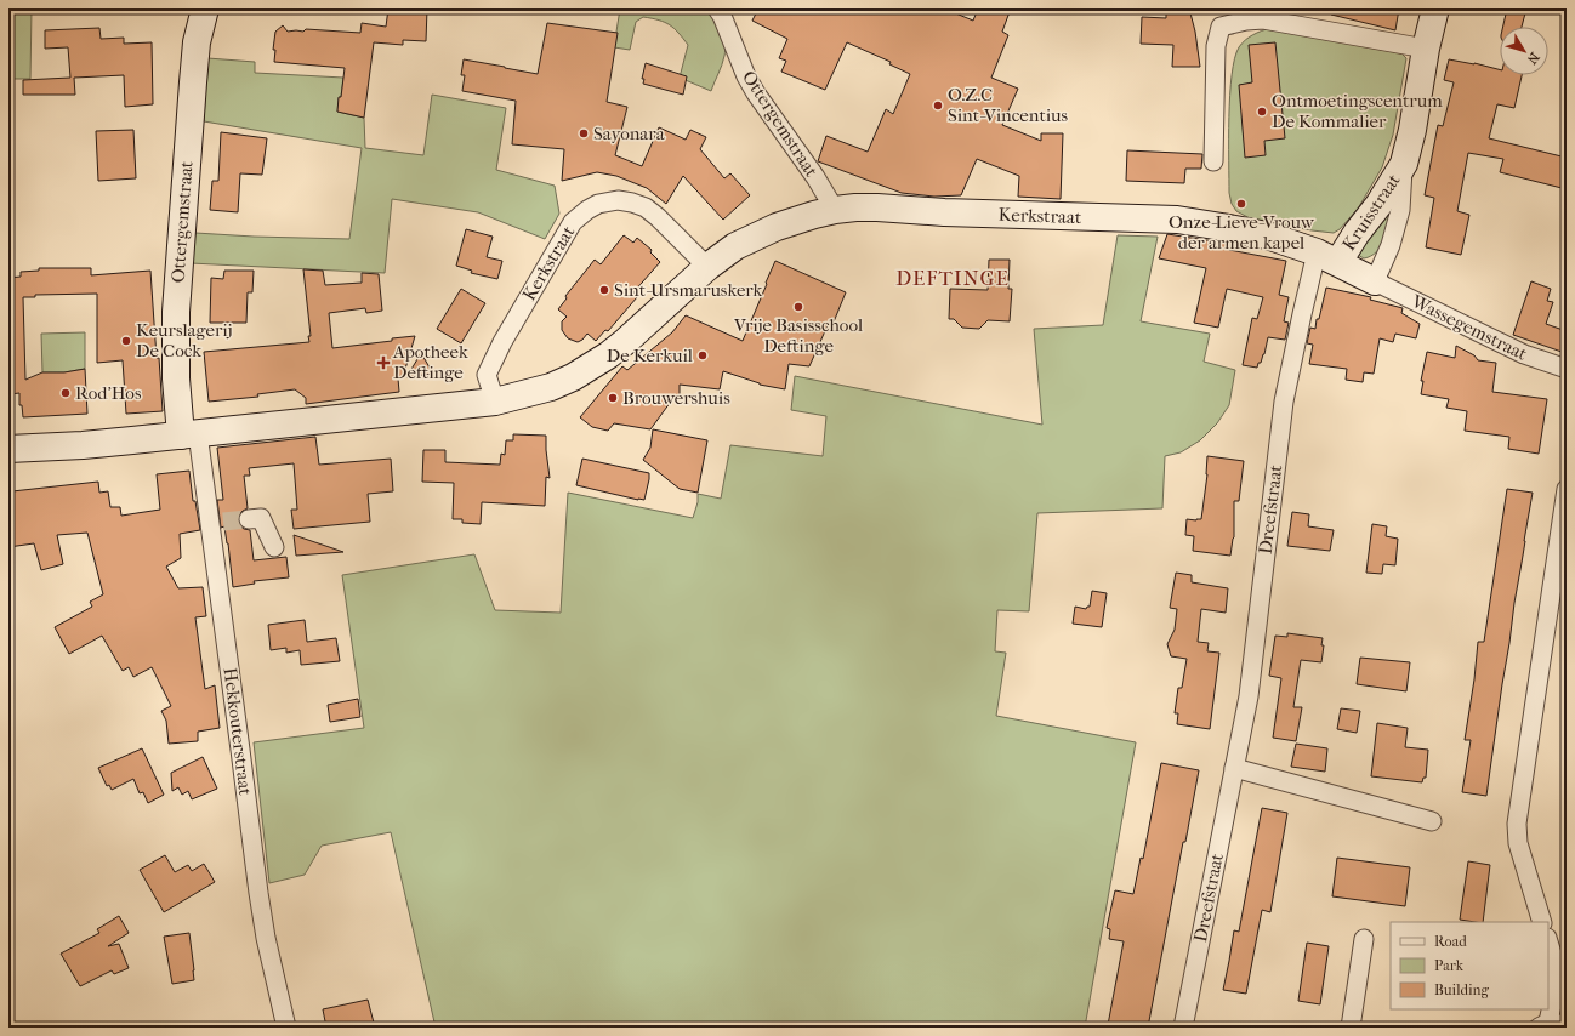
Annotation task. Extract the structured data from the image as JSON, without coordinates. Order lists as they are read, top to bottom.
{
  "streets": {
    "street": [
      "Ottergemstraat",
      "Kruisstraat",
      "Kerkstraat",
      "Wassegemstraat",
      "Dreefstraat",
      "Hekkouterstraat"
    ]
  },
  "crossings": [
    ["Ottergemstraat", "Kerkstraat"],
    ["Ottergemstraat", "Hekkouterstraat"],
    ["Kruisstraat", "Kerkstraat"],
    ["Kruisstraat", "Wassegemstraat"],
    ["Kruisstraat", "Dreefstraat"],
    ["Kerkstraat", "Wassegemstraat"],
    ["Kerkstraat", "Dreefstraat"],
    ["Kerkstraat", "Hekkouterstraat"]
  ],
  "districts": ["DEFTINGE"],
  "places": {
    "other": [
      "O.Z.C Sint-Vincentius",
      "Ontmoetingscentrum De Kommalier",
      "Sayonara",
      "Onze-Lieve-Vrouw der armen kapel",
      "Sint-Ursmaruskerk",
      "Vrije Basisschool Deftinge",
      "Keurslagerij De Cock",
      "De Kerkuil",
      "Rod'Hos",
      "Brouwershuis"
    ],
    "health": ["Apotheek Deftinge"]
  },
  "legend": ["Road", "Park", "Building"],
  "north": "bottom right"
}
